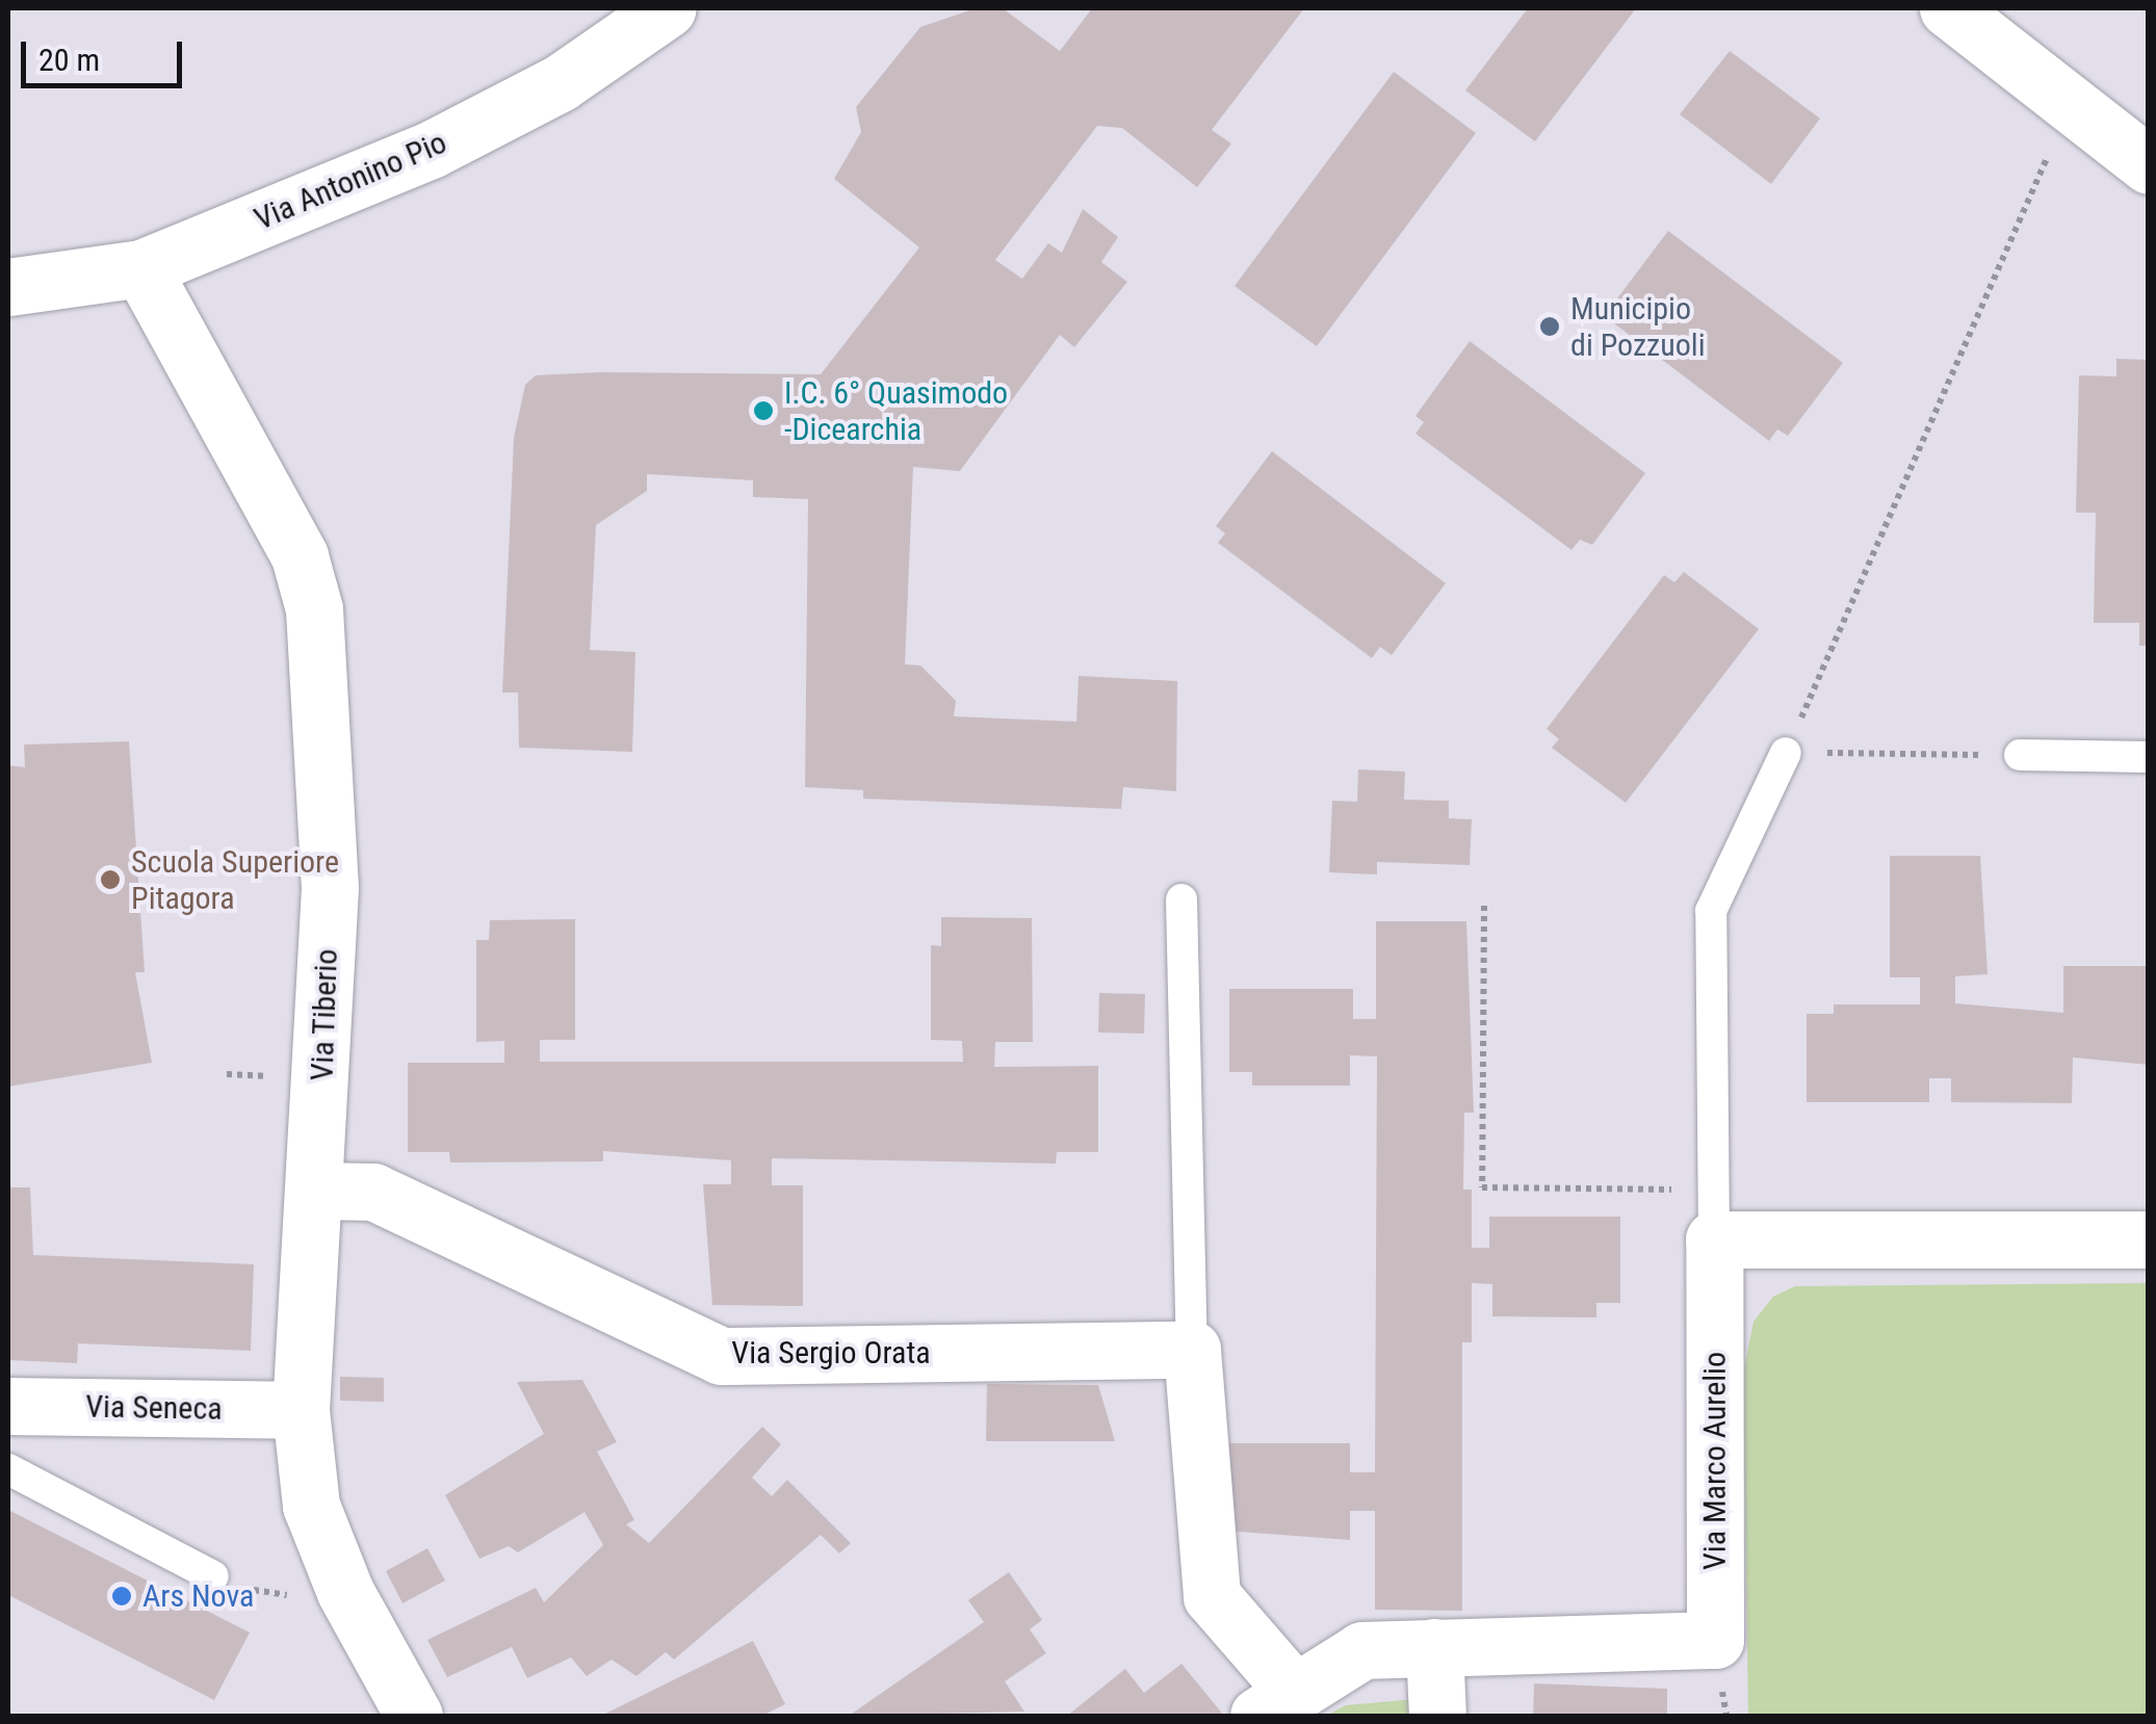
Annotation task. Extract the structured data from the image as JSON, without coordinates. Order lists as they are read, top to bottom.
{
  "streets": {
    "street": [
      "Via Antonino Pio",
      "Via Tiberio",
      "Via Sergio Orata",
      "Via Seneca",
      "Via Marco Aurelio"
    ]
  },
  "crossings": [
    ["Via Antonino Pio", "Via Tiberio"],
    ["Via Tiberio", "Via Sergio Orata"],
    ["Via Tiberio", "Via Seneca"]
  ],
  "places": [
    "Municipio di Pozzuoli",
    "I.C. 6° Quasimodo -Dicearchia",
    "Scuola Superiore Pitagora",
    "Ars Nova"
  ],
  "scale_bar": "20 m"
}
